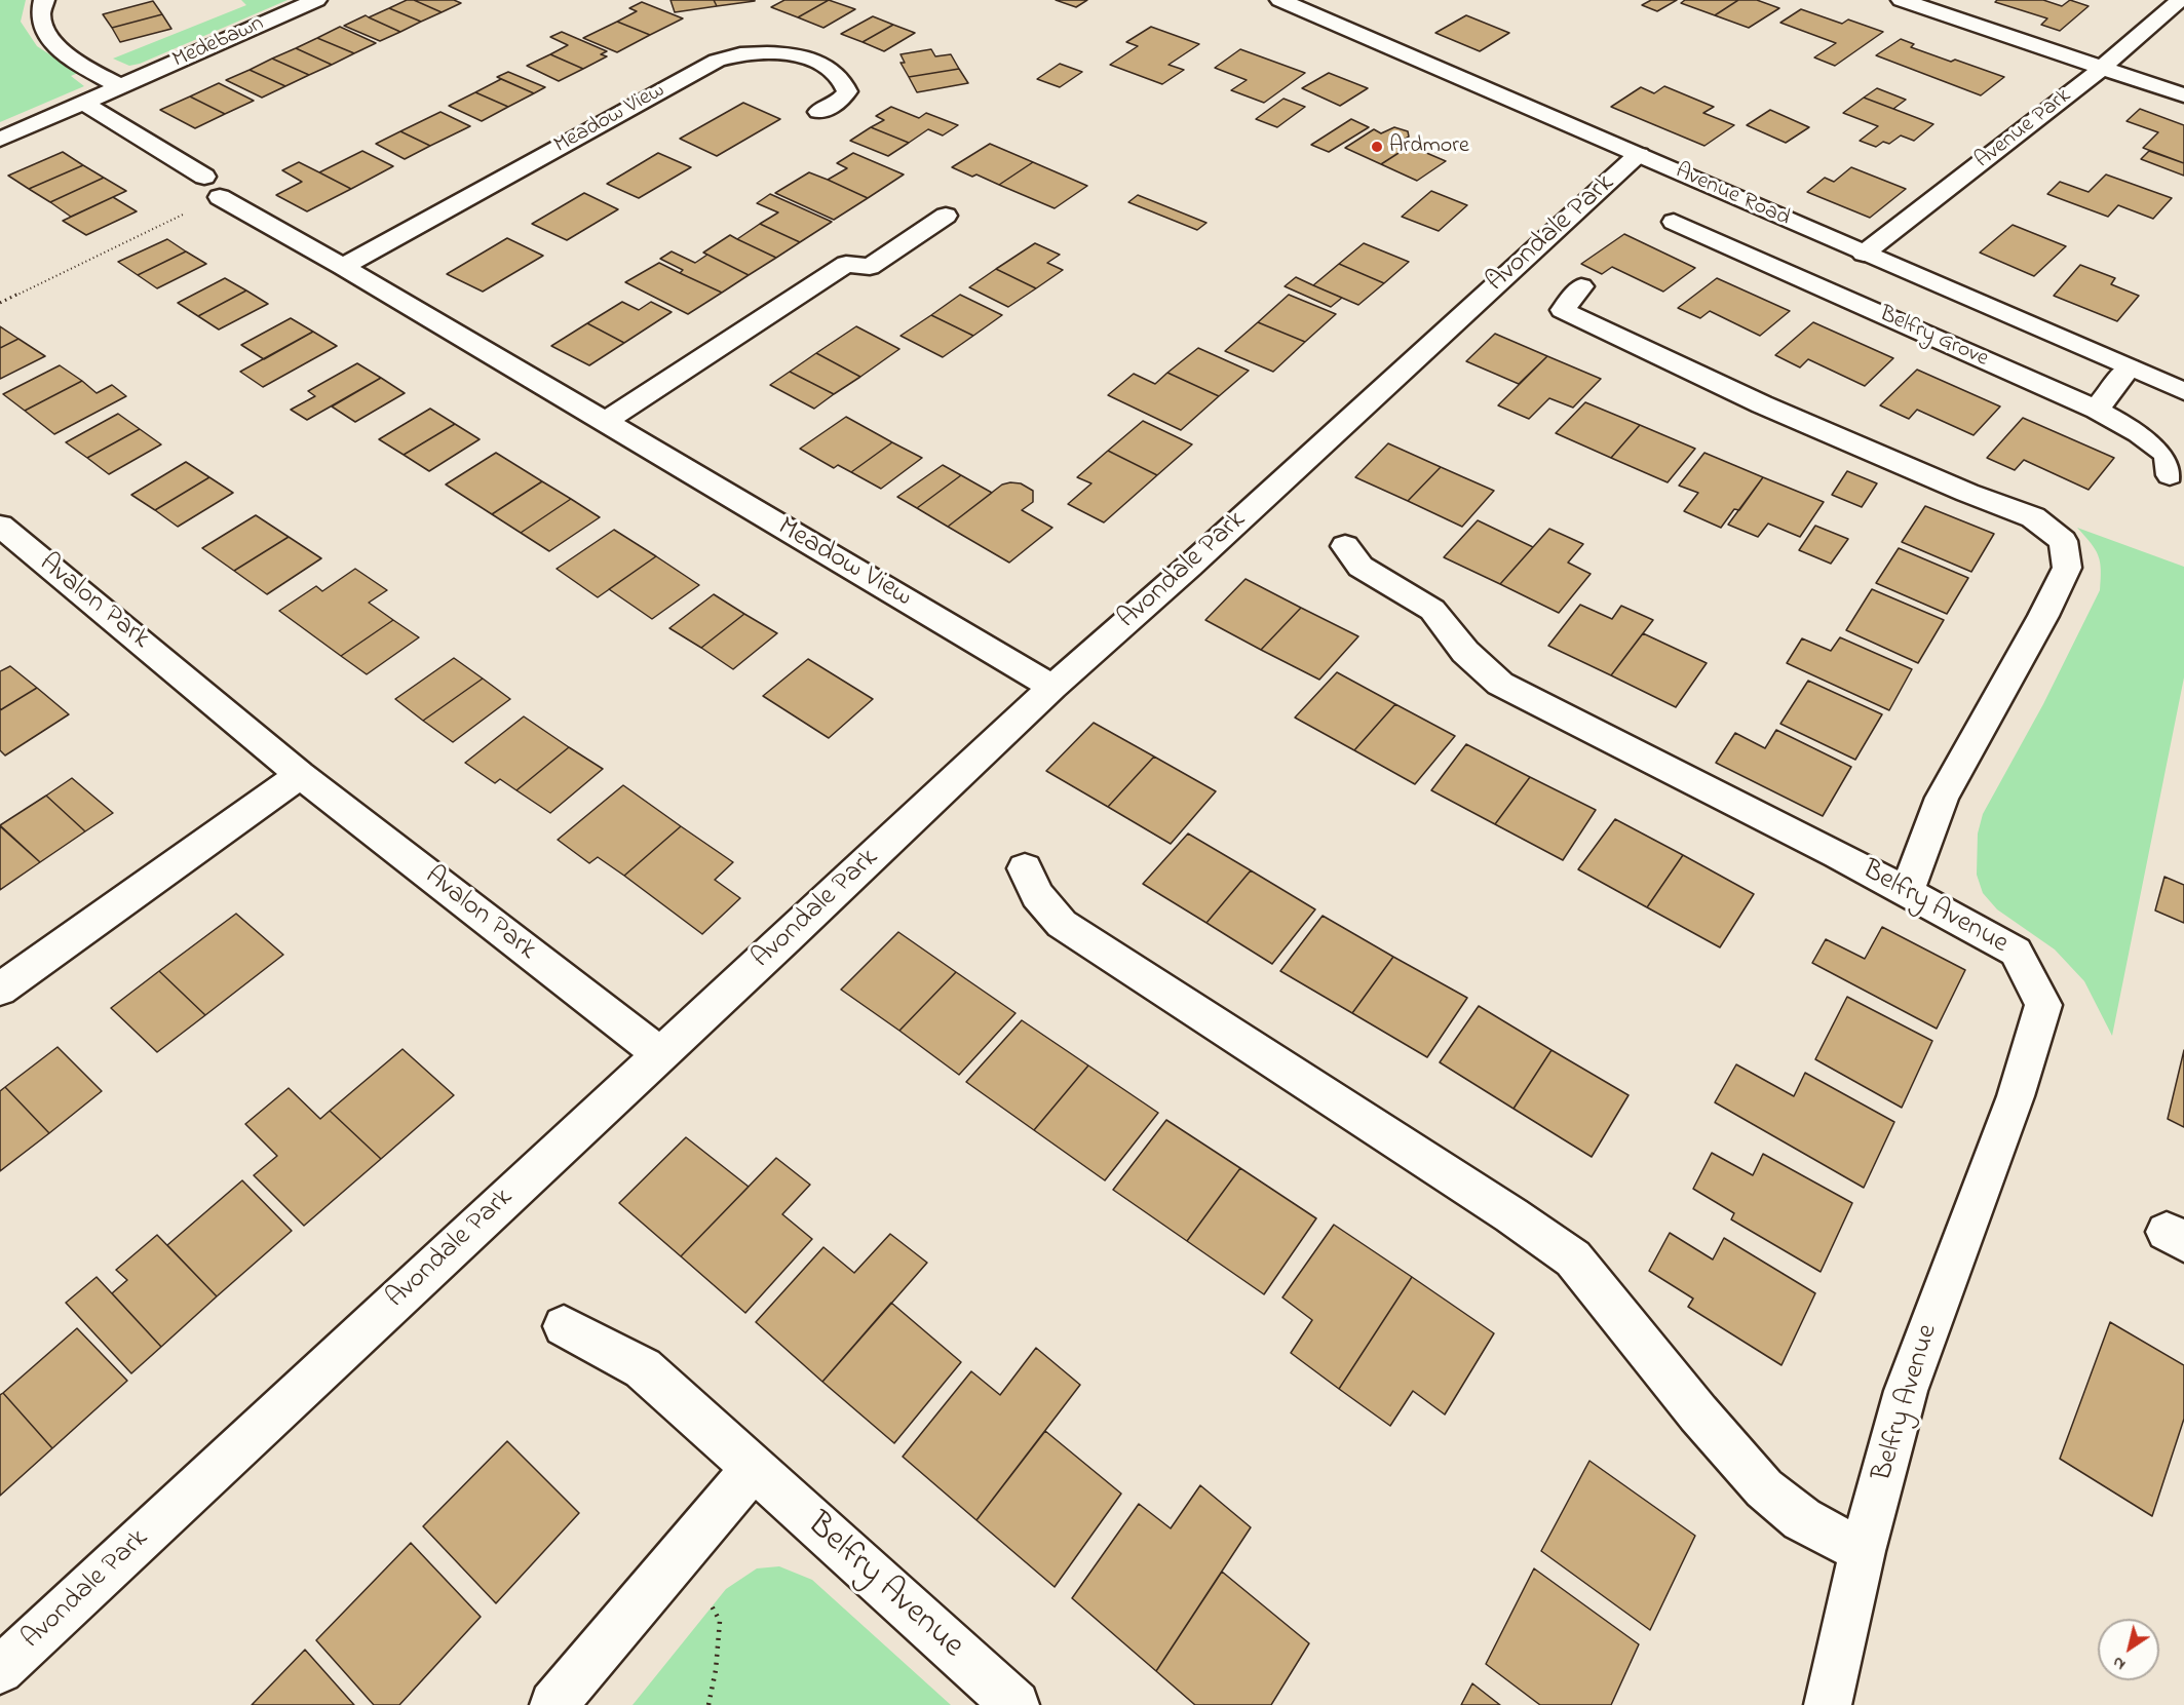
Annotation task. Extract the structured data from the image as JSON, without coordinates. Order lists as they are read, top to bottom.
{
  "streets": {
    "street": [
      "Medebawn",
      "Meadow View",
      "Avenue Park",
      "Avenue Road",
      "Avondale Park",
      "Belfry Grove",
      "Avalon Park",
      "Belfry Avenue"
    ]
  },
  "crossings": [
    ["Meadow View", "Avondale Park"],
    ["Avenue Park", "Avenue Road"],
    ["Avenue Road", "Avondale Park"],
    ["Avondale Park", "Avalon Park"]
  ],
  "places": ["Ardmore"],
  "north": "bottom left"
}
